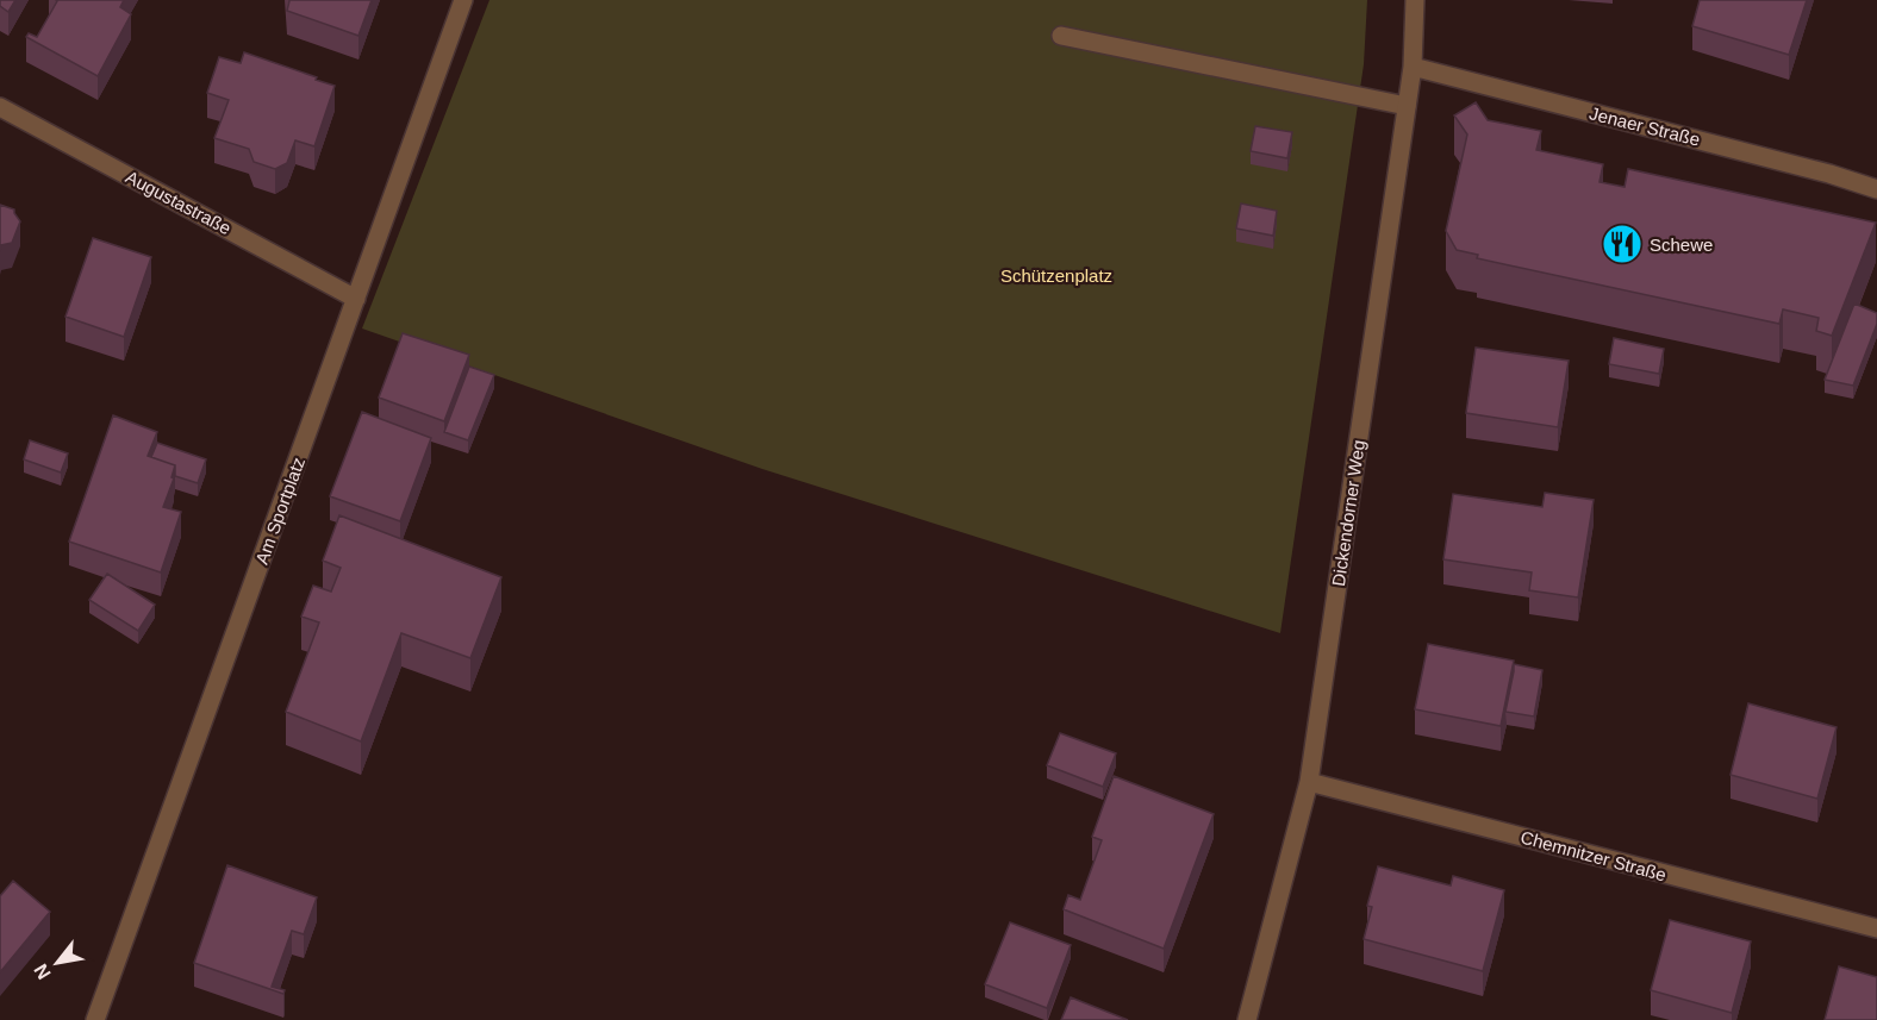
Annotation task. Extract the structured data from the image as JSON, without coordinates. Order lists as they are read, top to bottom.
{
  "streets": {
    "street": [
      "Jenaer Straße",
      "Augustastraße",
      "Am Sportplatz",
      "Dickendorner Weg",
      "Chemnitzer Straße"
    ]
  },
  "crossings": [
    ["Jenaer Straße", "Dickendorner Weg"],
    ["Augustastraße", "Am Sportplatz"],
    ["Dickendorner Weg", "Chemnitzer Straße"]
  ],
  "parks": ["Schützenplatz"],
  "places": {
    "restaurant": ["Schewe"]
  },
  "north": "bottom left"
}
